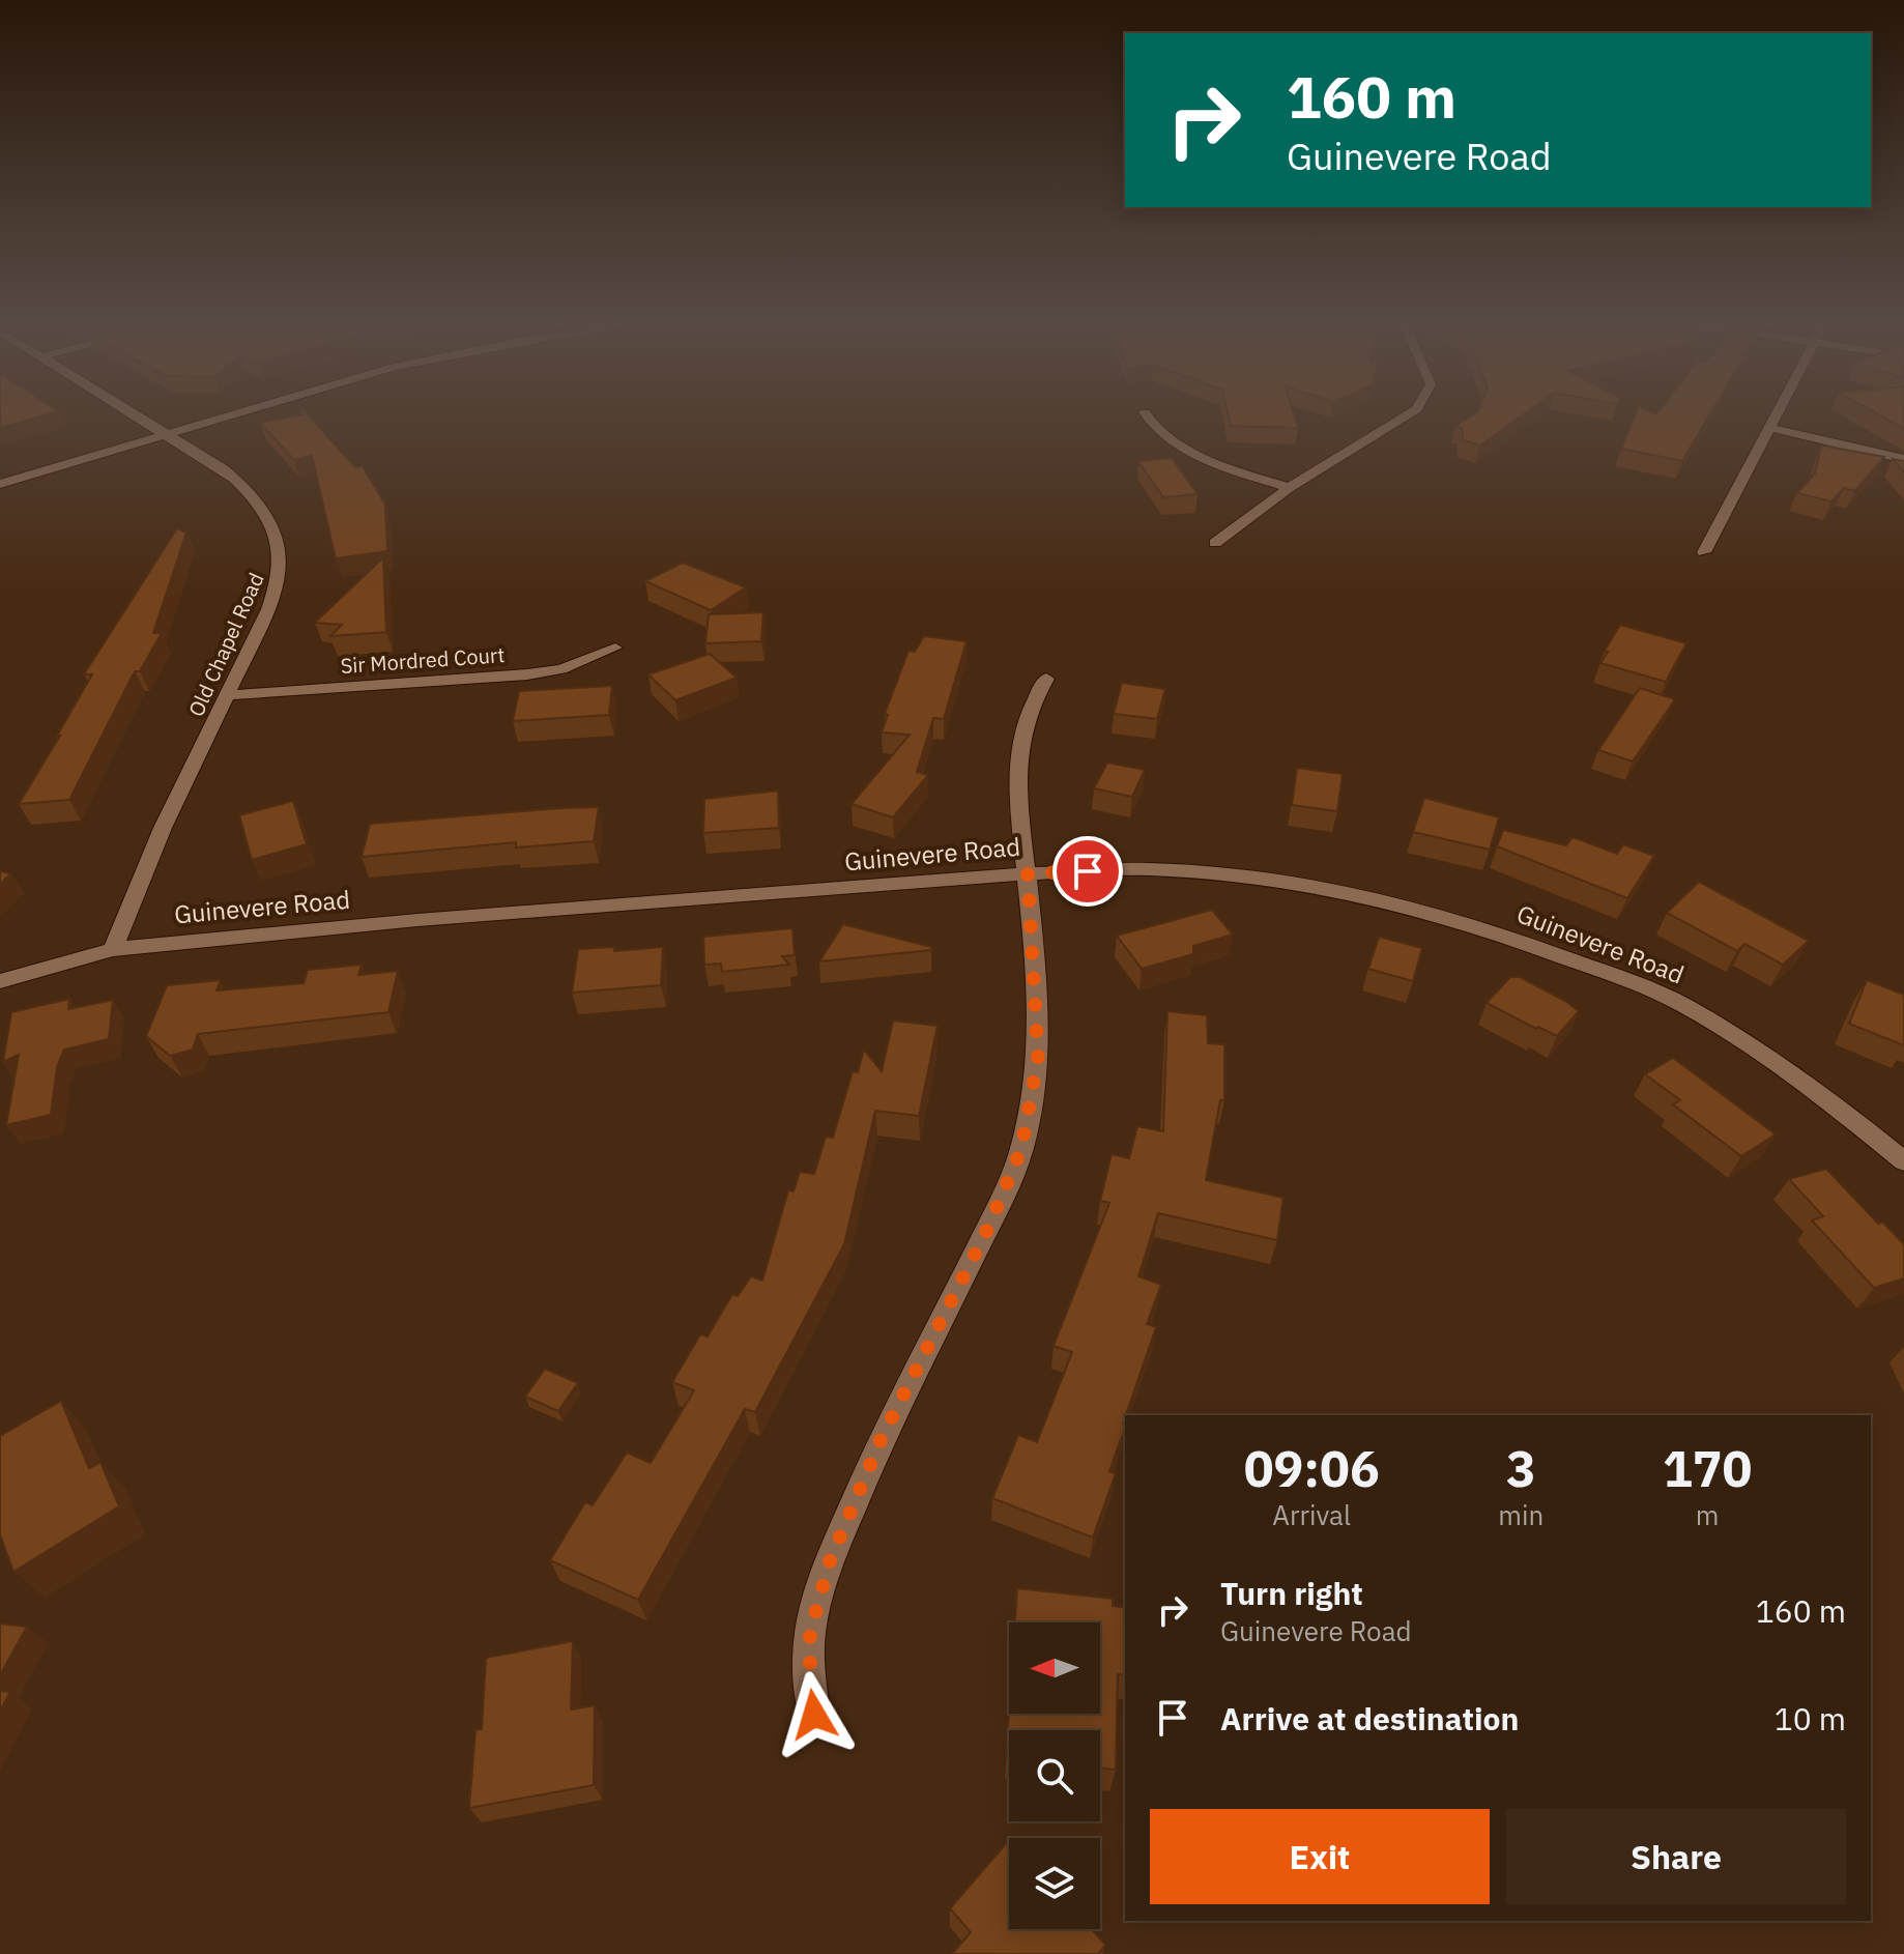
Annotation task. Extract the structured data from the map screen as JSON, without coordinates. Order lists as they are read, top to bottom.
{
  "streets": {
    "street": ["Old Chapel Road", "Sir Mordred Court", "Guinevere Road"]
  },
  "crossings": [
    ["Old Chapel Road", "Sir Mordred Court"],
    ["Old Chapel Road", "Guinevere Road"]
  ],
  "north": "left",
  "page": {
    "turn": ["160 m", "Guinevere Road"],
    "eta": [
      "09:06",
      "Arrival",
      "3",
      "min",
      "170",
      "m"
    ],
    "list": [
      {
        "name": "Turn right",
        "note": "Guinevere Road",
        "value": "160 m"
      },
      {
        "name": "Arrive at destination",
        "value": "10 m"
      }
    ],
    "buttons": ["Exit", "Share"]
  }
}
